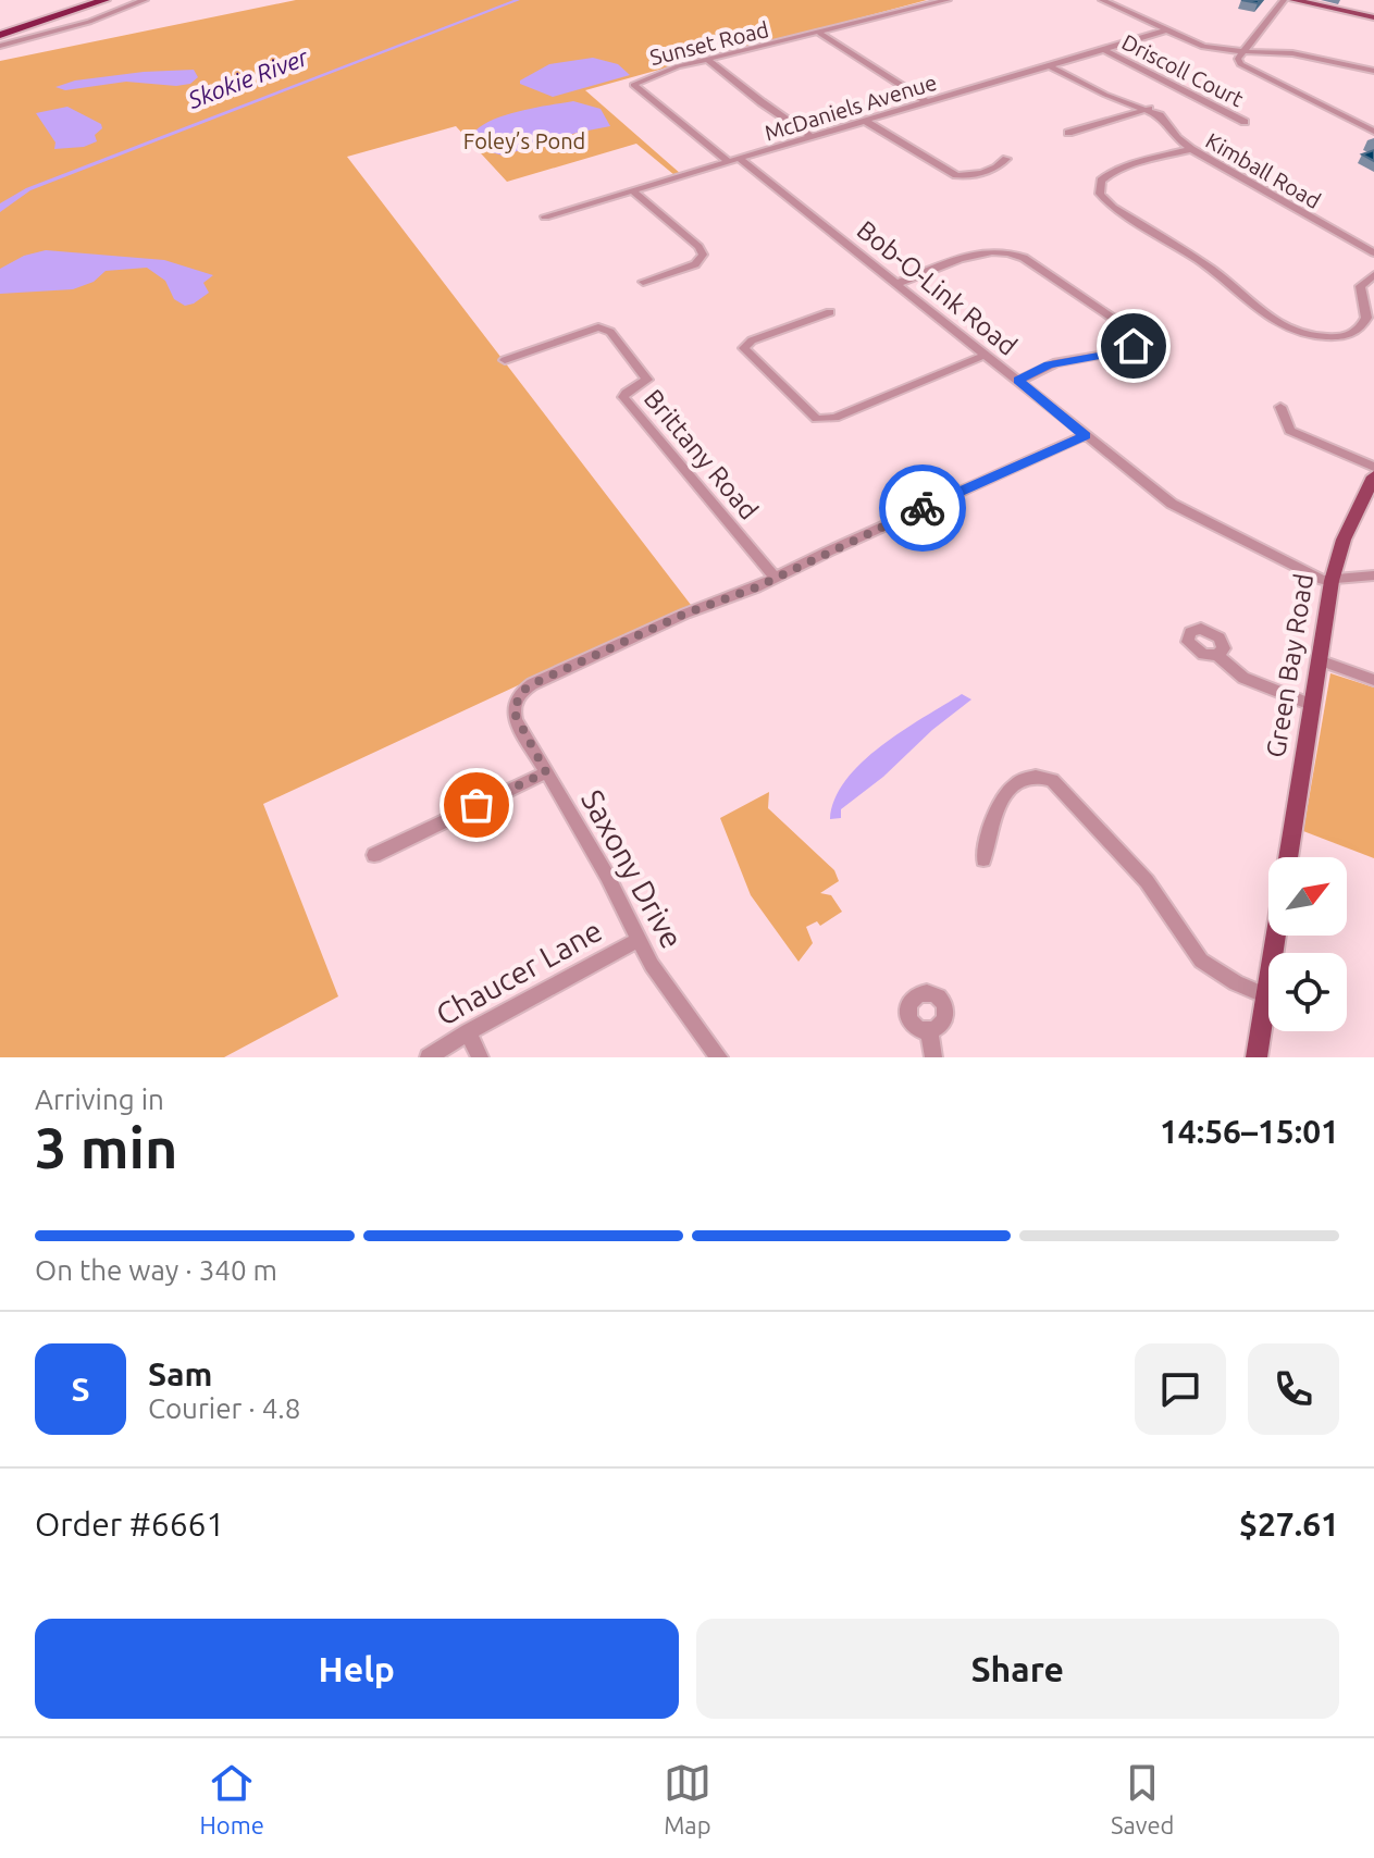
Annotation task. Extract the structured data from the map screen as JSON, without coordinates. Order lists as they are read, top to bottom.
{
  "streets": {
    "main road": ["Green Bay Road"],
    "street": [
      "Sunset Road",
      "Driscoll Court",
      "McDaniels Avenue",
      "Kimball Road",
      "Bob-O-Link Road",
      "Brittany Road",
      "Saxony Drive",
      "Chaucer Lane"
    ]
  },
  "crossings": [
    ["Sunset Road", "Bob-O-Link Road"],
    ["Driscoll Court", "McDaniels Avenue"],
    ["McDaniels Avenue", "Kimball Road"],
    ["McDaniels Avenue", "Bob-O-Link Road"],
    ["Bob-O-Link Road", "Green Bay Road"],
    ["Brittany Road", "Saxony Drive"],
    ["Saxony Drive", "Chaucer Lane"]
  ],
  "water": ["Skokie River"],
  "parks": ["Foley’s Pond"],
  "north": "top right",
  "page": {
    "heading": ["3 min", "Arriving in", "14:56–15:01"],
    "panel": [
      "Sam",
      "Courier · 4.8",
      "Order #6661",
      "$27.61"
    ],
    "bar": "On the way · 340 m",
    "round": "S",
    "buttons": ["Help", "Share"],
    "tabs": ["Home", "Map", "Saved"]
  }
}
